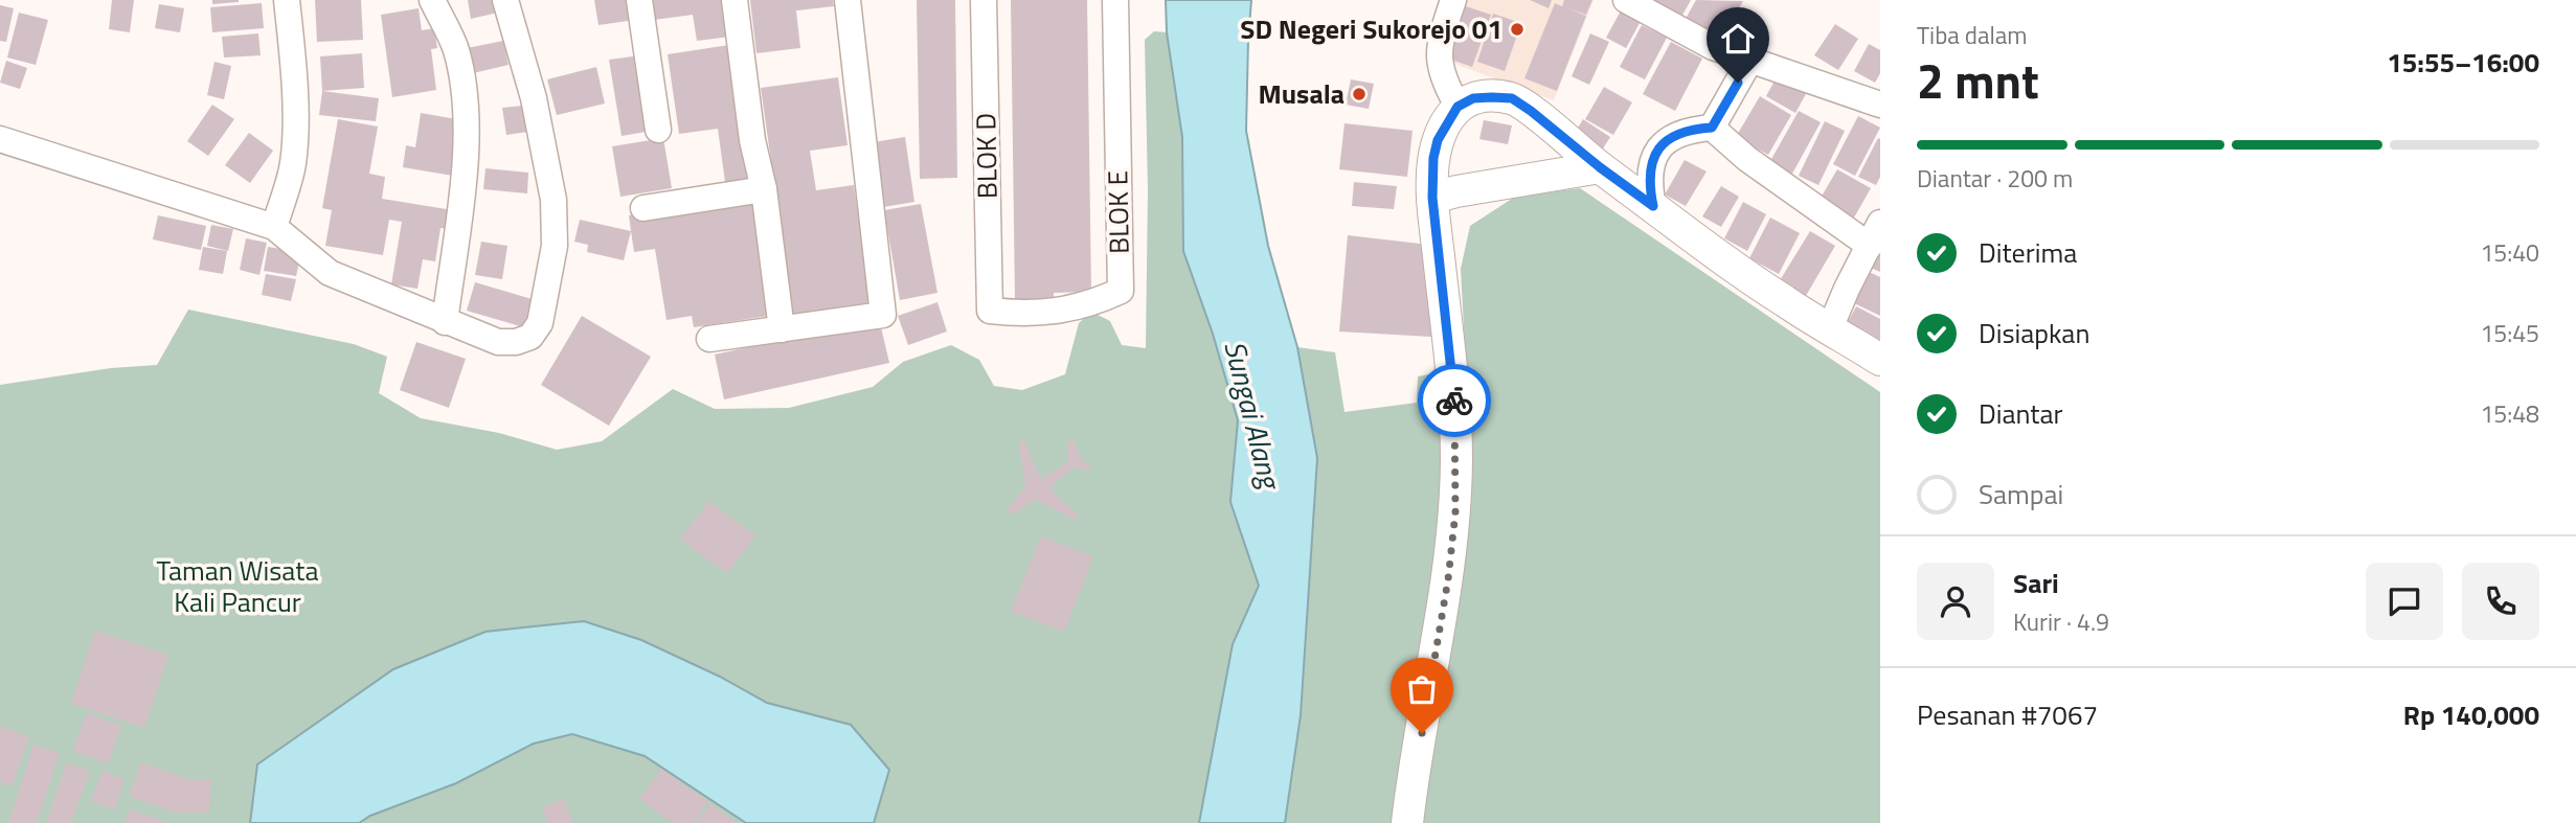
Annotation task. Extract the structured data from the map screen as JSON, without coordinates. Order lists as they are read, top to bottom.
{
  "streets": {
    "street": ["BLOK D", "BLOK E"]
  },
  "crossings": [
    ["BLOK D", "BLOK E"]
  ],
  "water": ["Sungai Alang"],
  "parks": ["Taman Wisata Kali Pancur"],
  "places": ["SD Negeri Sukorejo 01", "Musala"],
  "page": {
    "heading": ["2 mnt", "Tiba dalam", "15:55–16:00"],
    "panel": [
      "Sari",
      "Kurir · 4.9",
      "Pesanan #7067",
      "Rp 140,000"
    ],
    "bar": "Diantar · 200 m",
    "list": [
      ["Diterima", "15:40"],
      ["Disiapkan", "15:45"],
      ["Diantar", "15:48"],
      "Sampai"
    ]
  }
}
